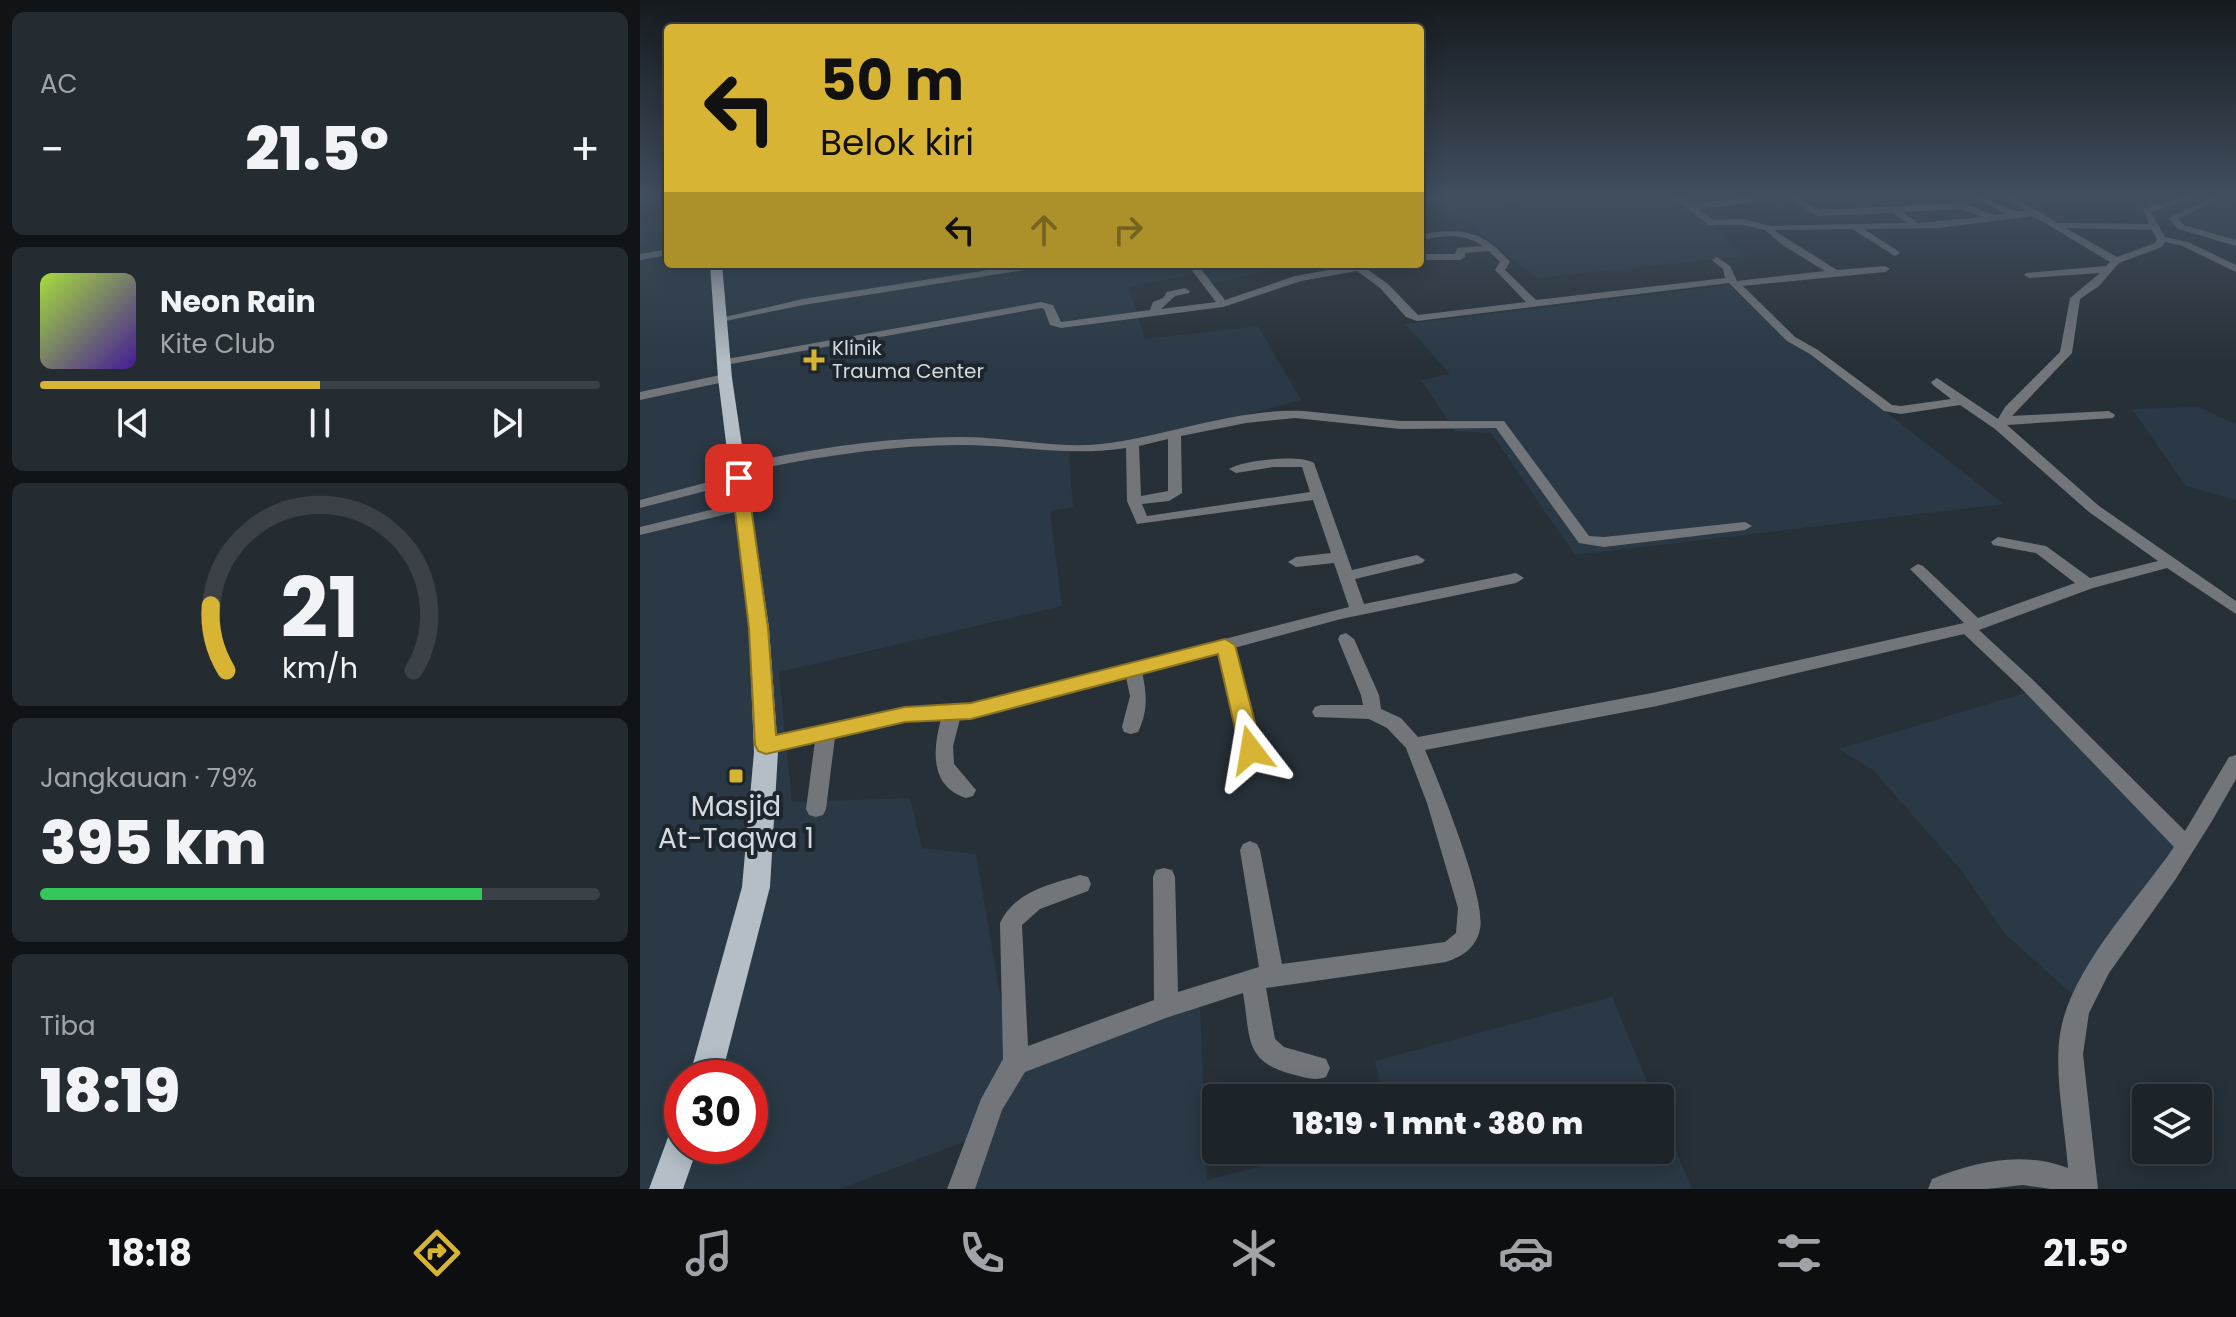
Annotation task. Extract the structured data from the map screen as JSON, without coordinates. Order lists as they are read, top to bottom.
{
  "places": {
    "health": ["Klinik Trauma Center"],
    "transit": ["Masjid At-Taqwa 1"]
  },
  "page": {
    "tile": [
      "AC",
      ["Jangkauan · 79%", "395 km"],
      ["Tiba", "18:19"]
    ],
    "turn": ["50 m", "Belok kiri"],
    "heat": ["−", "21.5°", "+"],
    "song": ["Neon Rain", "Kite Club"],
    "limit": "30",
    "trip": "18:19 · 1 mnt · 380 m",
    "tabs": ["18:18", "21.5°"],
    "gauge": ["21", "km/h"]
  }
}
